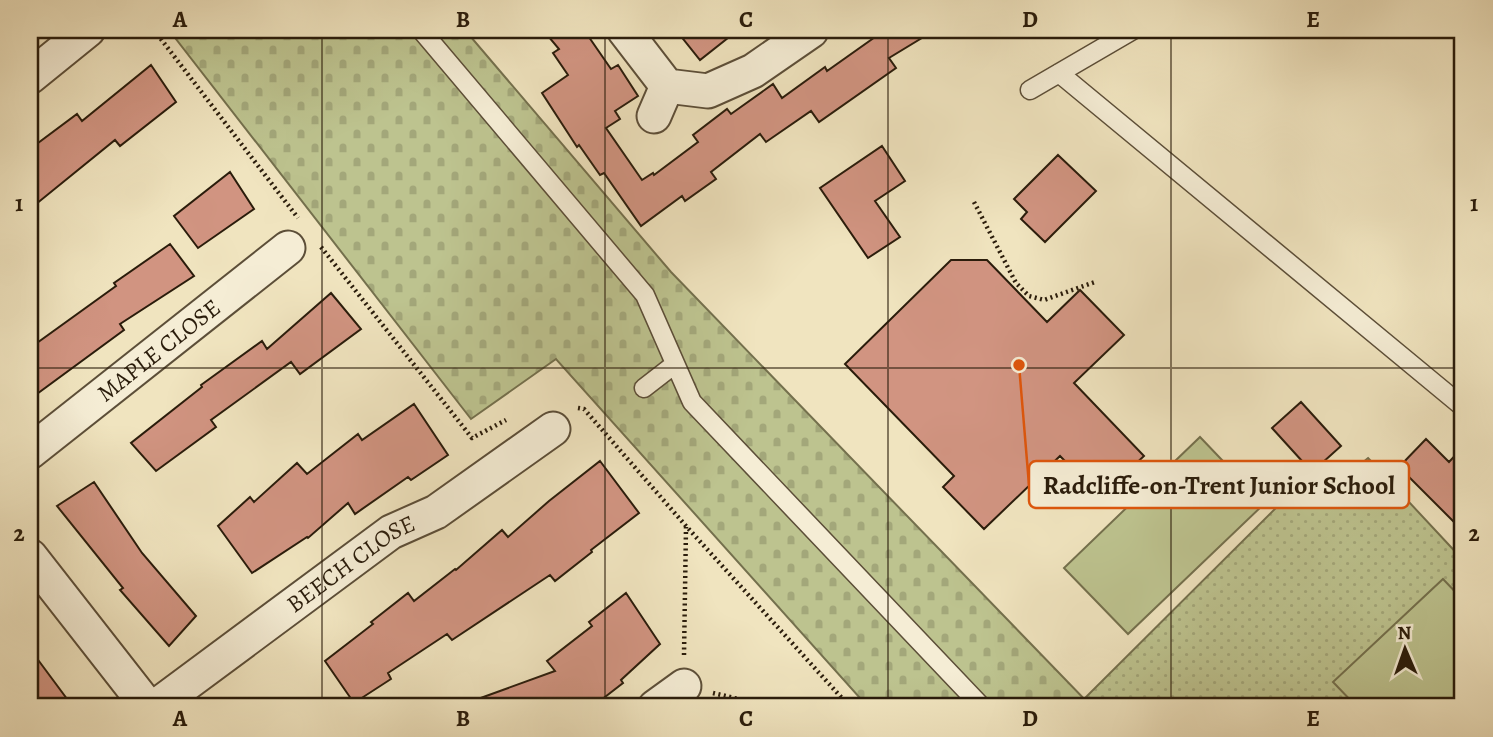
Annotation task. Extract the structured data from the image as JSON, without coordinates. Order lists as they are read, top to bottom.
{
  "streets": {
    "street": ["MAPLE CLOSE", "BEECH CLOSE"]
  },
  "places": ["Radcliffe-on-Trent Junior School"],
  "north": "top",
  "grid": {
    "columns": [
      "A",
      "B",
      "C",
      "D",
      "E"
    ],
    "rows": ["1", "2"]
  }
}
